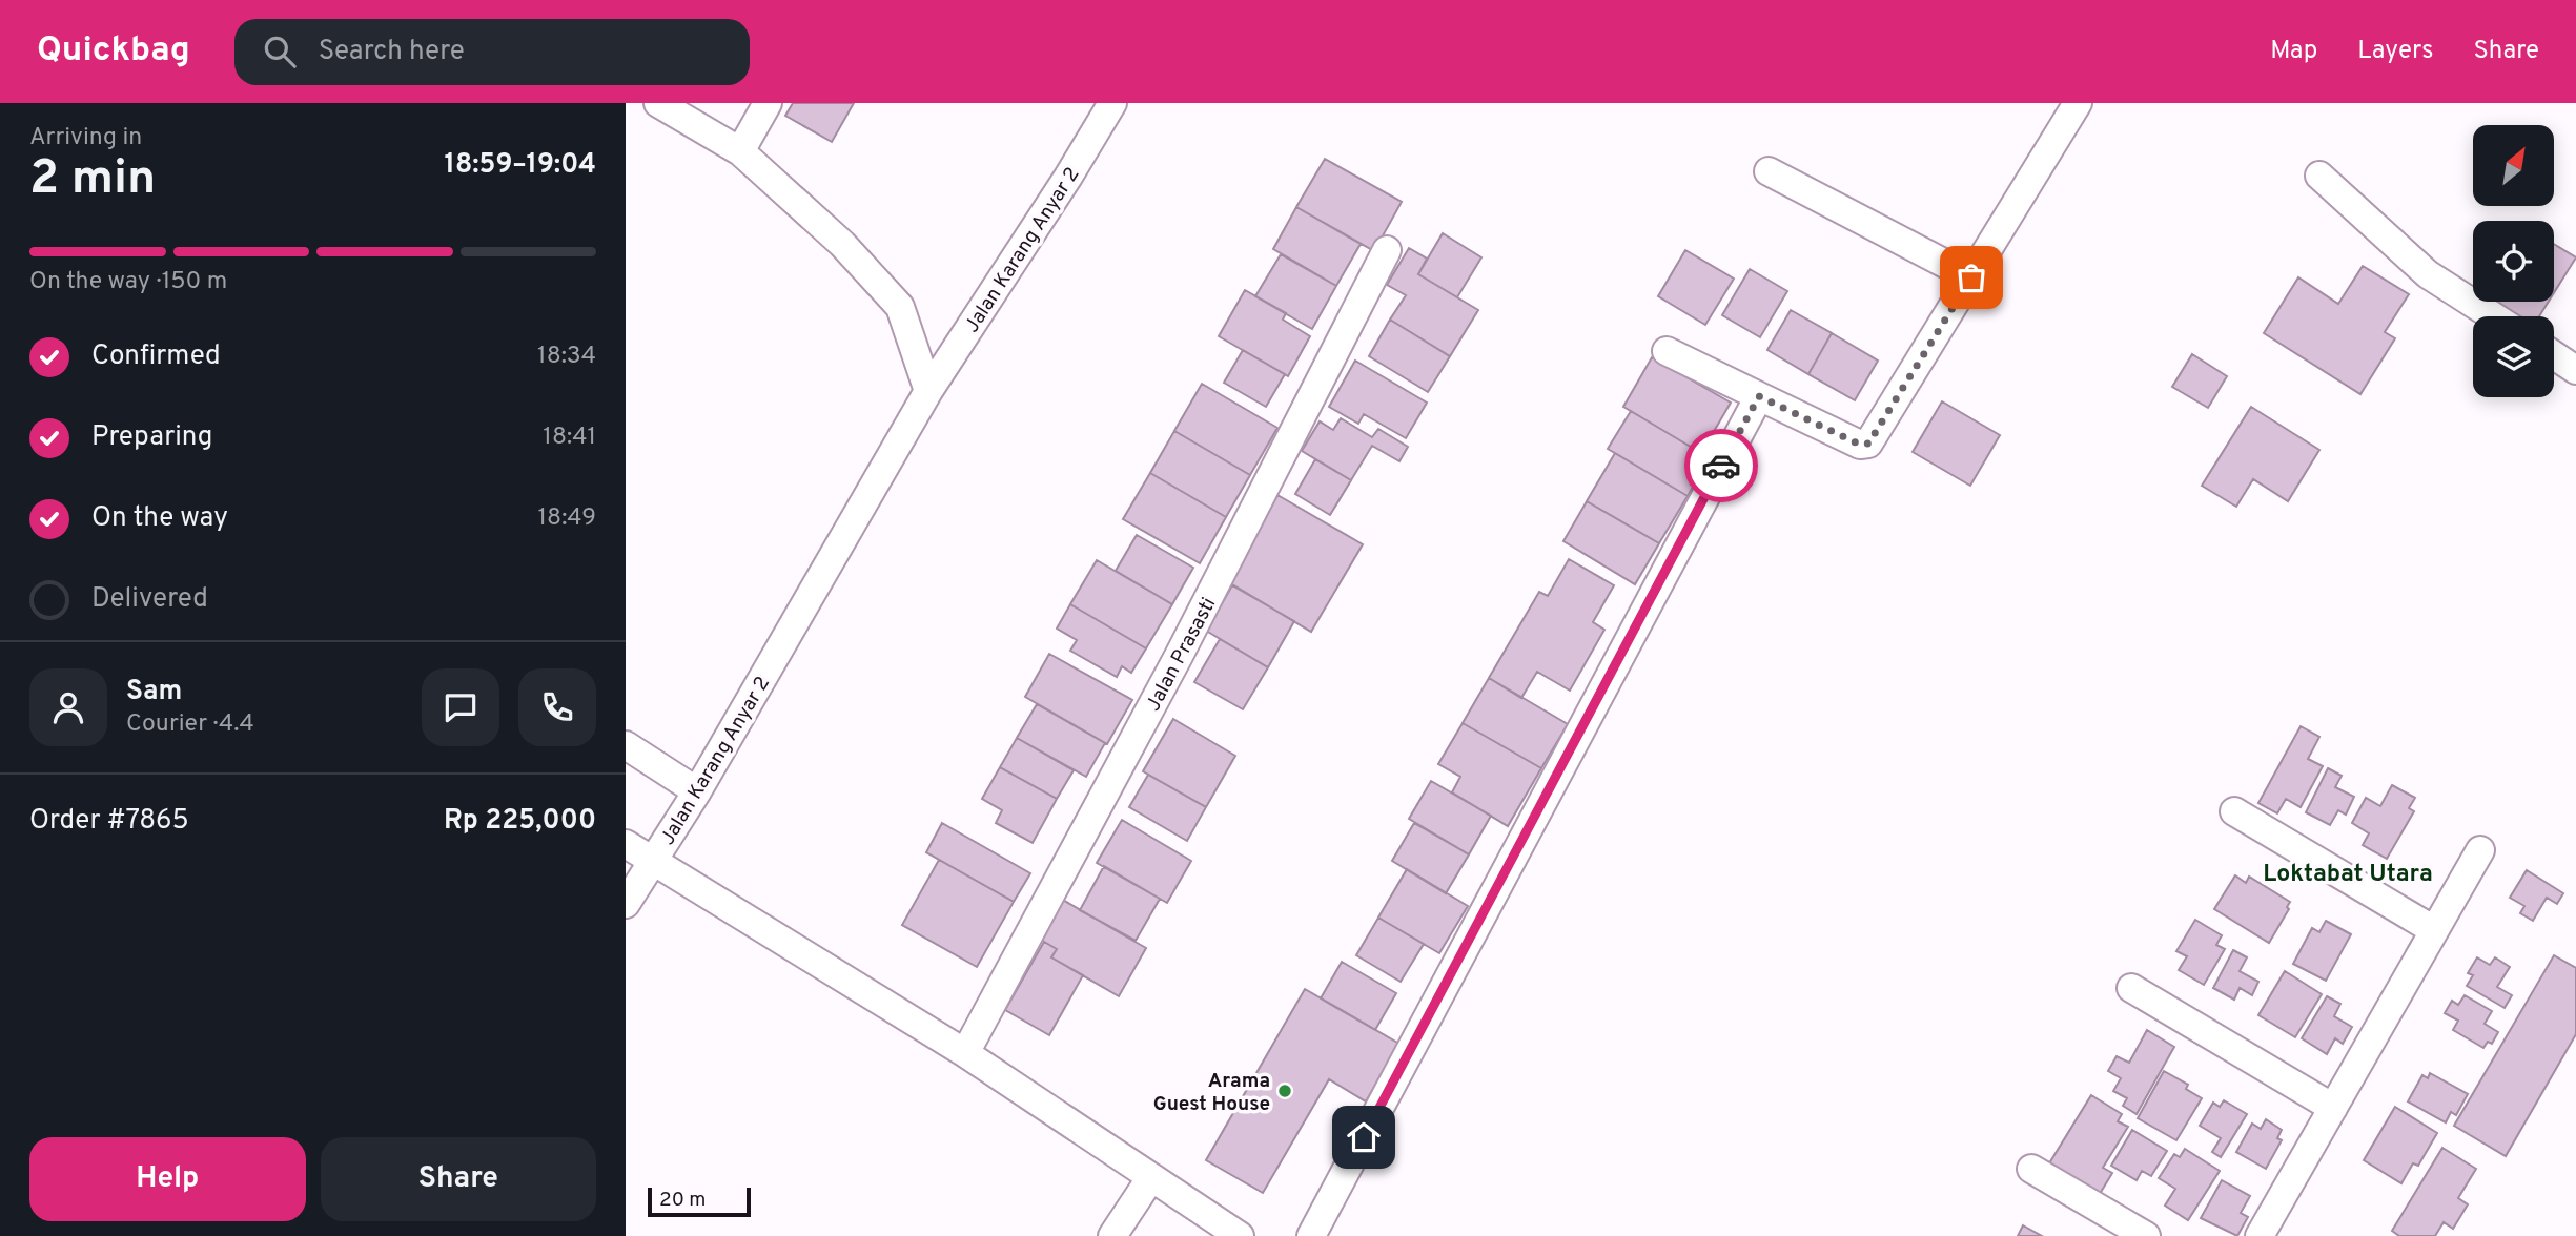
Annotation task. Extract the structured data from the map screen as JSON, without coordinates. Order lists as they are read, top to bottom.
{
  "streets": {
    "street": ["Jalan Karang Anyar 2", "Jalan Prasasti"]
  },
  "crossings": [
    ["Jalan Karang Anyar 2", "Jalan Prasasti"]
  ],
  "districts": ["Loktabat Utara"],
  "places": ["Arama Guest House"],
  "scale_bar": "20 m",
  "north": "top right",
  "page": {
    "header": "Quickbag",
    "search": "Search here",
    "nav": ["Map", "Layers", "Share"],
    "heading": ["2 min", "Arriving in", "18:59–19:04"],
    "panel": [
      "Sam",
      "Courier · 4.4",
      "Order #7865",
      "Rp 225,000"
    ],
    "bar": "On the way · 150 m",
    "list": [
      ["Confirmed", "18:34"],
      ["Preparing", "18:41"],
      ["On the way", "18:49"],
      "Delivered"
    ],
    "buttons": ["Help", "Share"],
    "scale": "20 m"
  }
}
